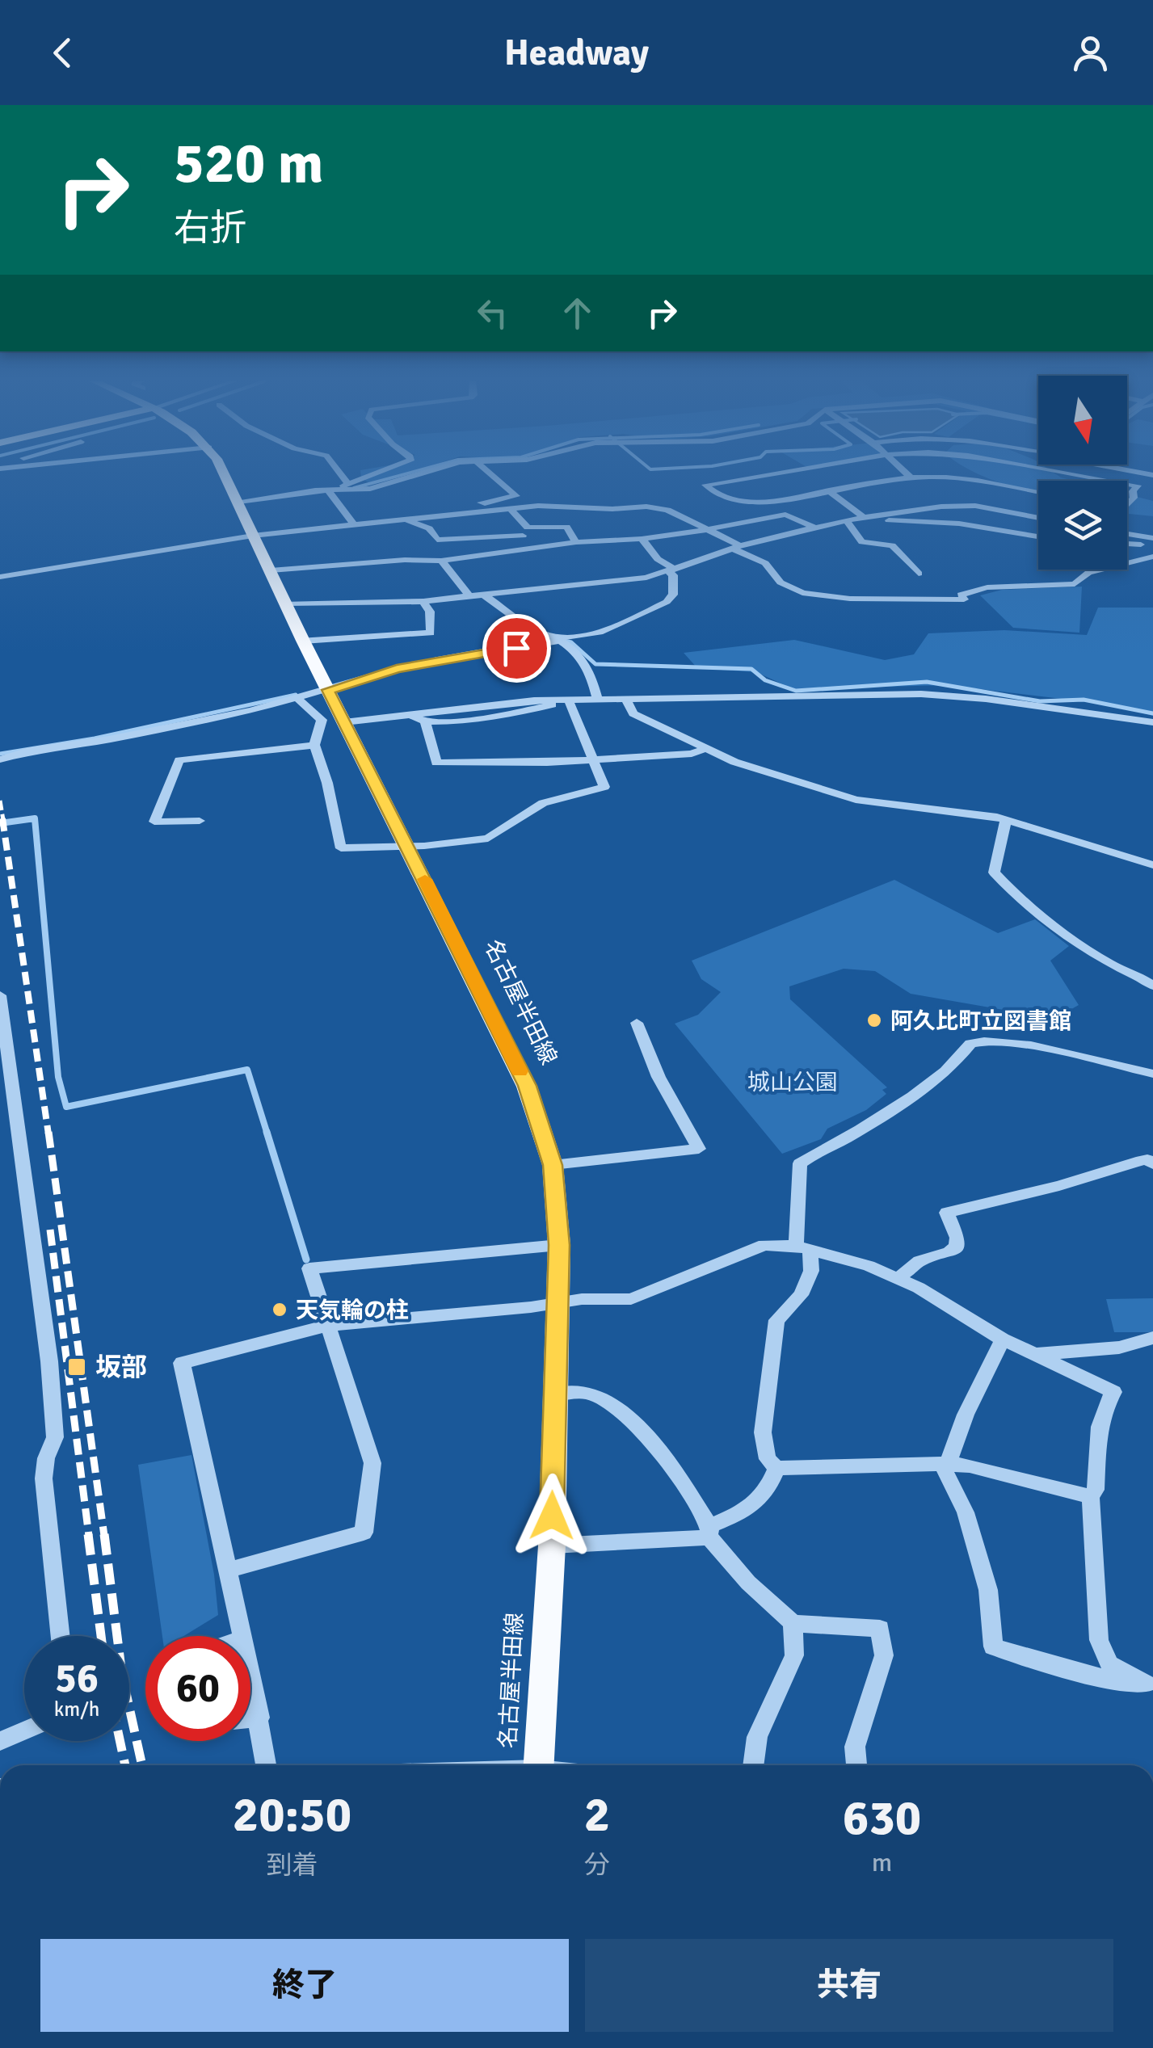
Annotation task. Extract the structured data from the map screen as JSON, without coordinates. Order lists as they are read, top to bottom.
{
  "streets": {
    "main road": ["名古屋半田線"]
  },
  "parks": ["城山公園"],
  "places": {
    "other": ["阿久比町立図書館", "天気輪の柱"],
    "transit": ["坂部"]
  },
  "north": "bottom",
  "page": {
    "header": "Headway",
    "turn": ["520 m", "右折"],
    "speed": "56 km/h",
    "limit": "60",
    "eta": [
      "20:50",
      "到着",
      "2",
      "分",
      "630",
      "m"
    ],
    "buttons": ["終了", "共有"]
  }
}
